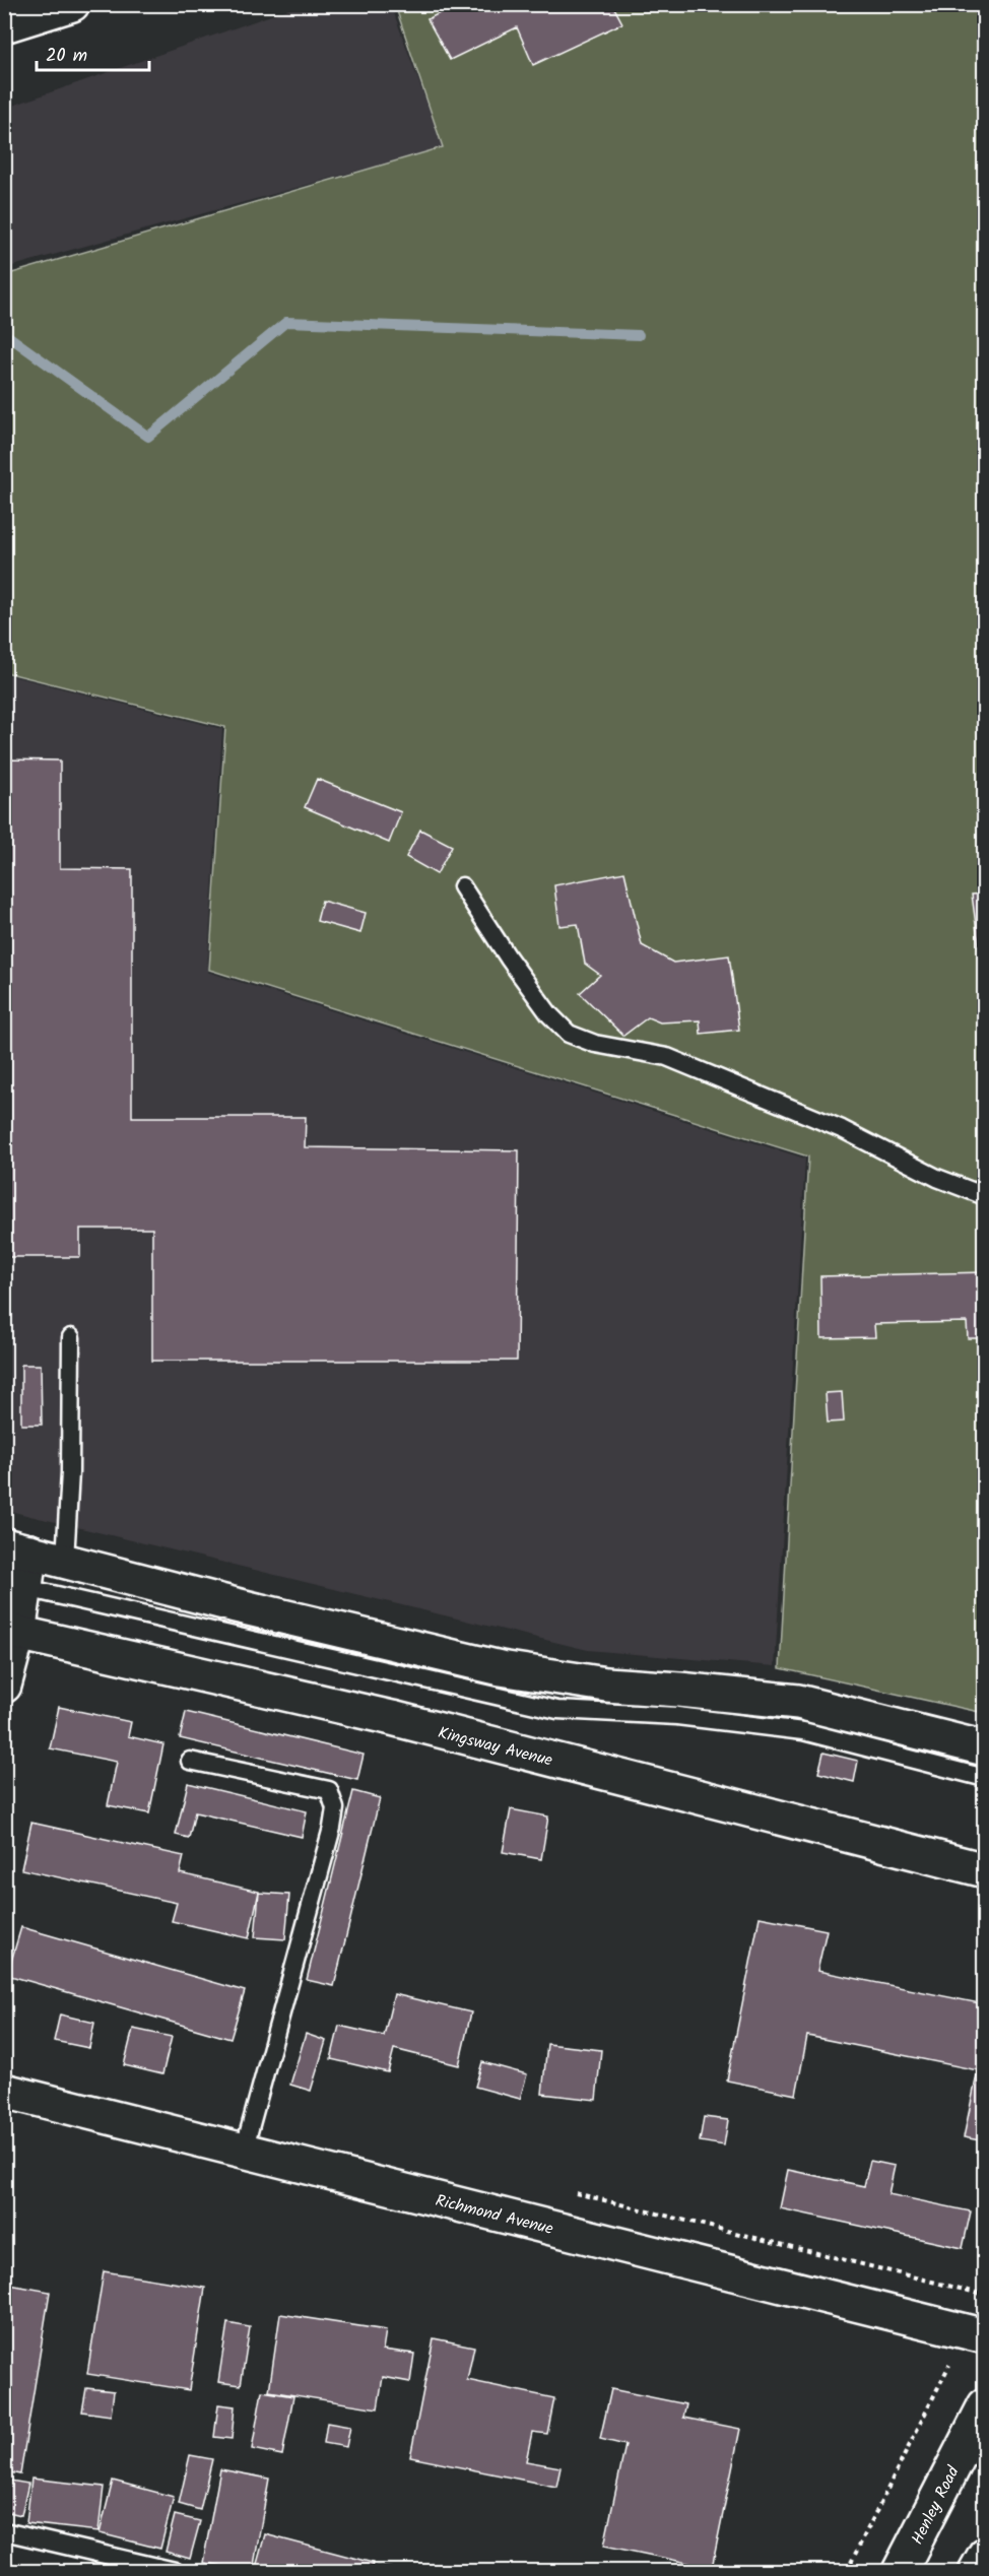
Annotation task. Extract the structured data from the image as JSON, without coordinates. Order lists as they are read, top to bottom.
{
  "streets": {
    "main road": ["Kingsway Avenue", "Richmond Avenue", "Henley Road"]
  },
  "scale_bar": "20 m"
}
